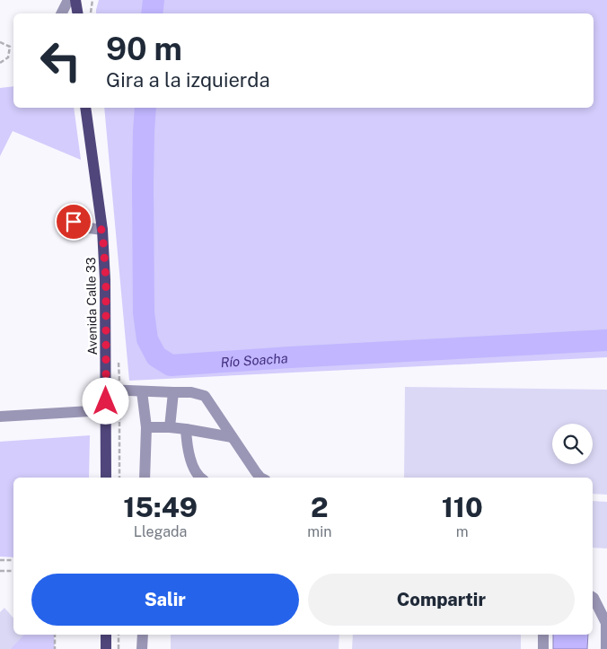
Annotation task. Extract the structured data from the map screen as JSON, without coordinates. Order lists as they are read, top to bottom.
{
  "streets": {
    "main road": ["Avenida Calle 33"]
  },
  "water": ["Río Soacha"],
  "page": {
    "turn": ["90 m", "Gira a la izquierda"],
    "eta": [
      "15:49",
      "Llegada",
      "2",
      "min",
      "110",
      "m"
    ],
    "buttons": ["Salir", "Compartir"]
  }
}
